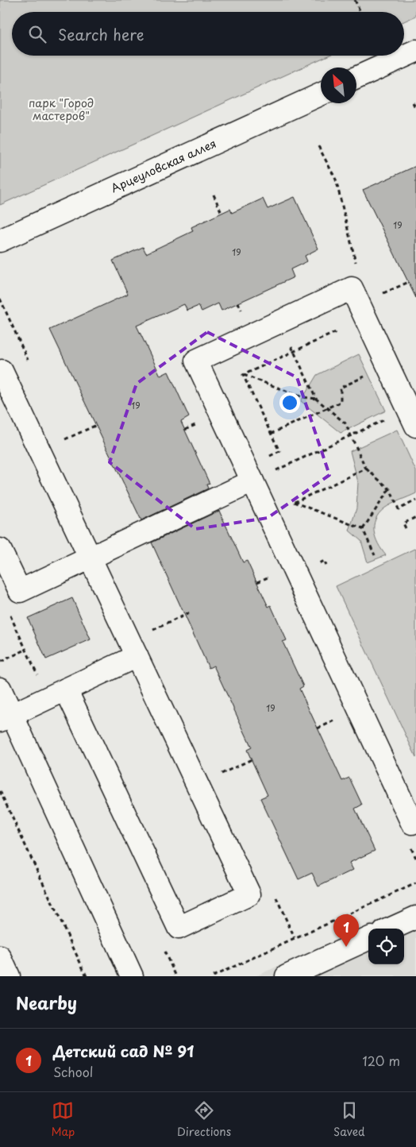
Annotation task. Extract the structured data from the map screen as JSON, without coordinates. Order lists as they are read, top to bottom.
{
  "streets": {
    "street": ["Арцеуловская аллея"]
  },
  "parks": ["парк \"Город мастеров\""],
  "house_numbers": [
    "19",
    "19",
    "19",
    "19"
  ],
  "north": "top left",
  "page": {
    "search": "Search here",
    "pins": "1",
    "heading": "Nearby",
    "list": [
      {
        "mark": "1",
        "name": "Детский сад № 91",
        "note": "School",
        "value": "120 m"
      }
    ],
    "nav": ["Map", "Directions", "Saved"]
  }
}
